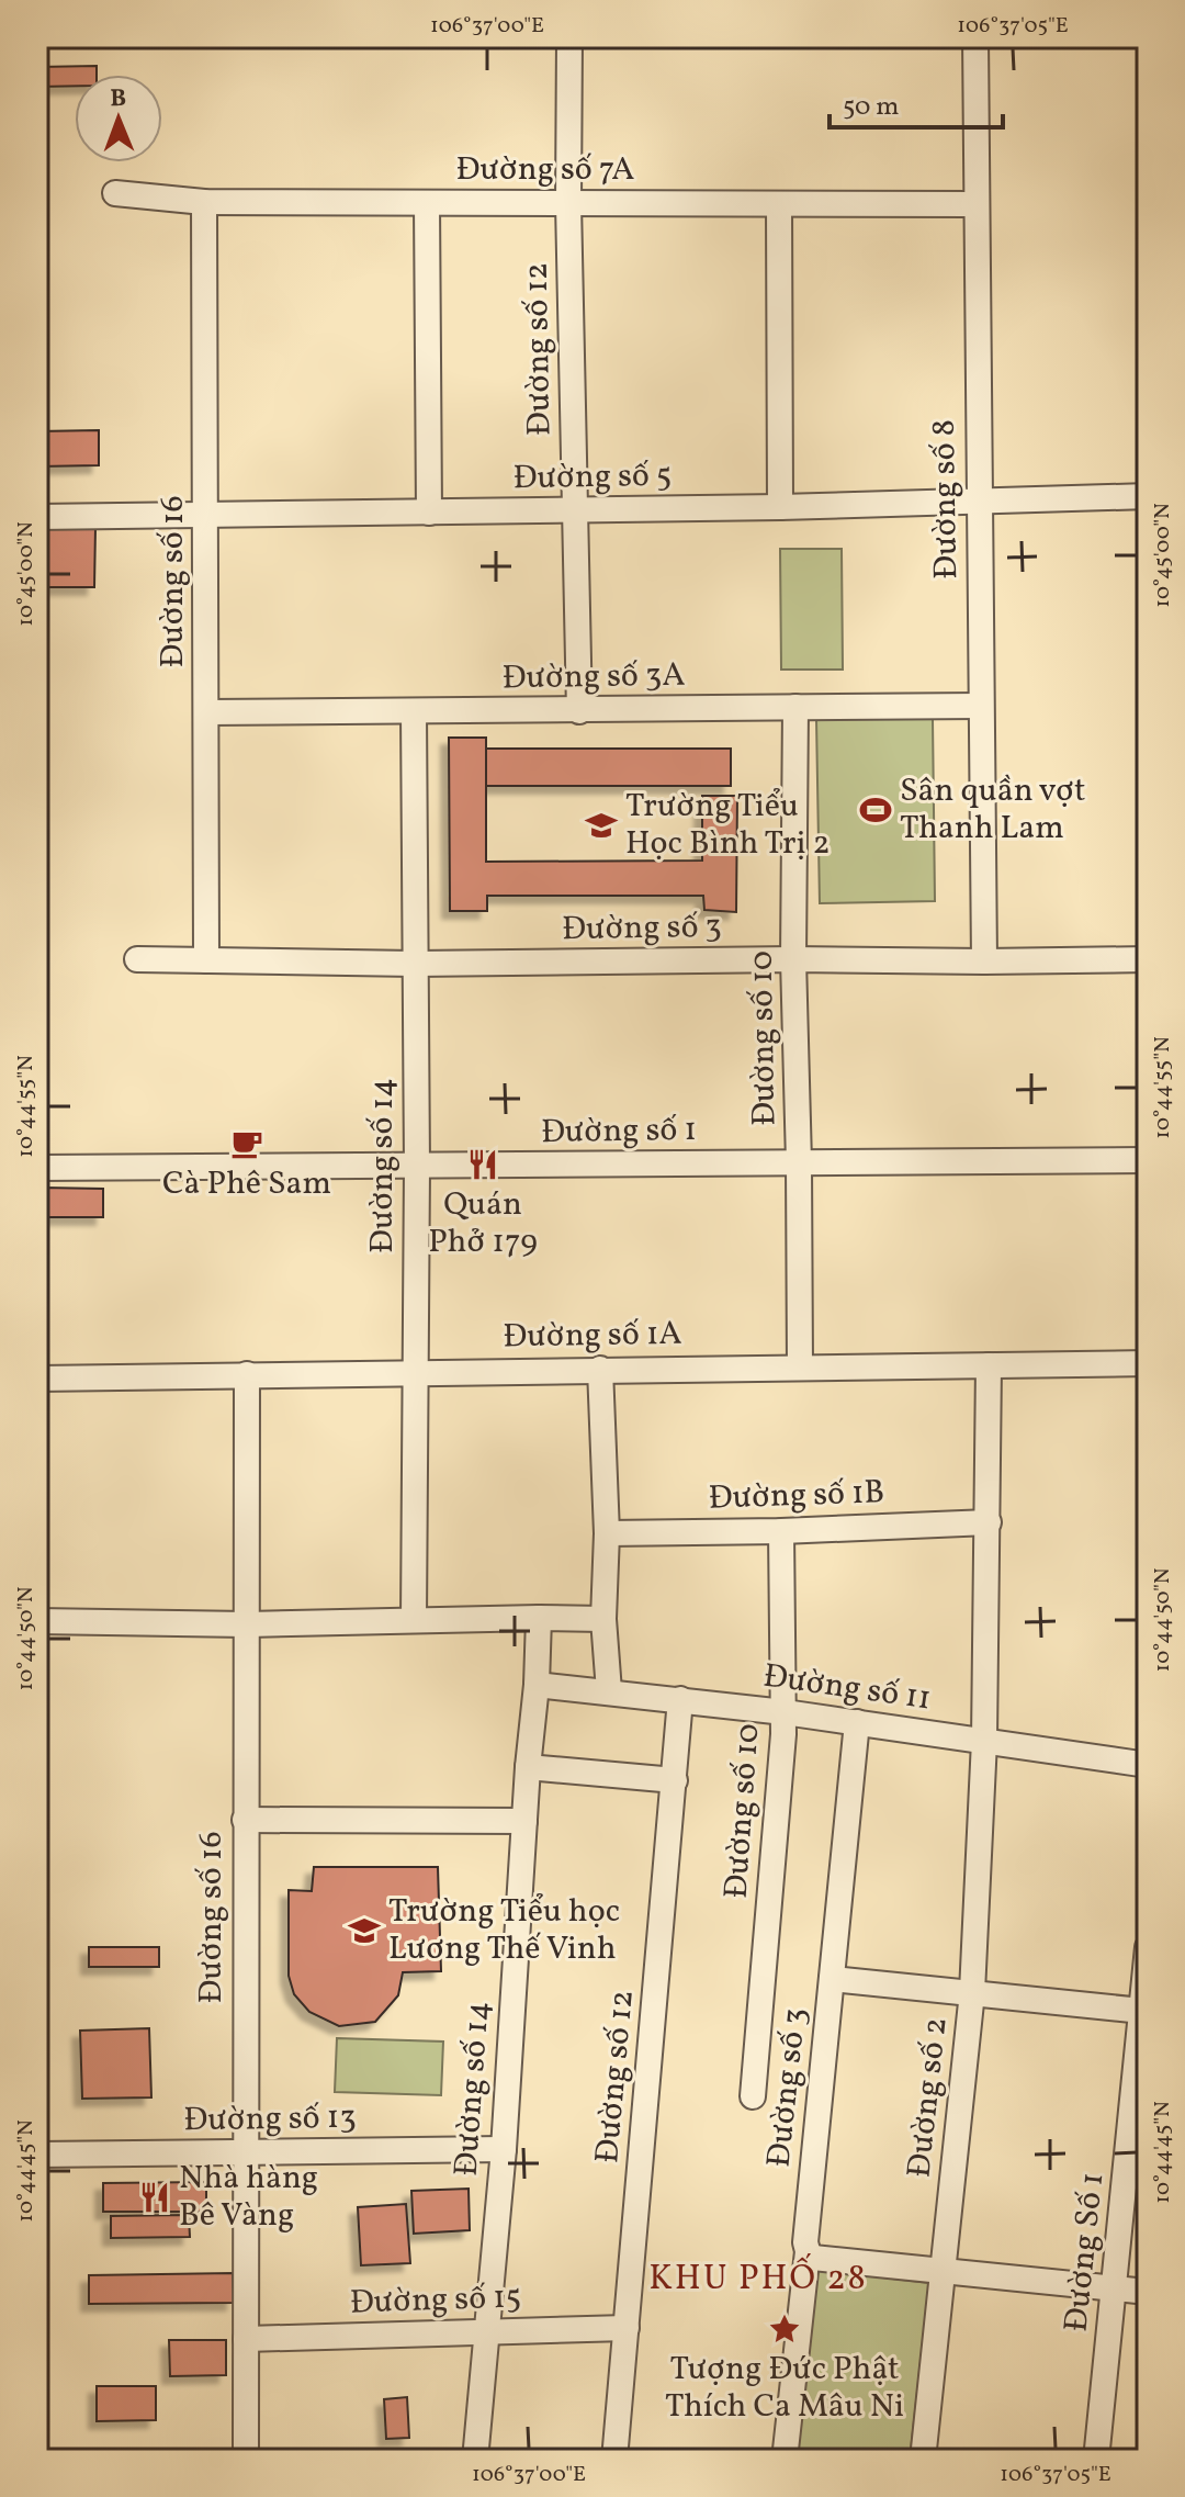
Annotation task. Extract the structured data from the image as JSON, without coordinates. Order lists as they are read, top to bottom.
{
  "streets": {
    "street": [
      "Đường số 7A",
      "Đường số 12",
      "Đường số 5",
      "Đường số 8",
      "Đường số 16",
      "Đường số 3A",
      "Đường số 3",
      "Đường số 10",
      "Đường số 1",
      "Đường số 14",
      "Đường số 1A",
      "Đường số 1B",
      "Đường số 11",
      "Đường số 2",
      "Đường số 13",
      "Đường Số 1",
      "Đường số 15"
    ]
  },
  "crossings": [
    ["Đường số 7A", "Đường số 12"],
    ["Đường số 7A", "Đường số 8"],
    ["Đường số 7A", "Đường số 16"],
    ["Đường số 12", "Đường số 5"],
    ["Đường số 12", "Đường số 3A"],
    ["Đường số 12", "Đường số 11"],
    ["Đường số 12", "Đường số 15"],
    ["Đường số 5", "Đường số 8"],
    ["Đường số 5", "Đường số 16"],
    ["Đường số 8", "Đường số 3A"],
    ["Đường số 8", "Đường số 3"],
    ["Đường số 16", "Đường số 3A"],
    ["Đường số 16", "Đường số 3"],
    ["Đường số 16", "Đường số 1A"],
    ["Đường số 16", "Đường số 13"],
    ["Đường số 16", "Đường số 15"],
    ["Đường số 3A", "Đường số 10"],
    ["Đường số 3A", "Đường số 14"],
    ["Đường số 3", "Đường số 10"],
    ["Đường số 3", "Đường số 14"],
    ["Đường số 3", "Đường số 11"],
    ["Đường số 10", "Đường số 1"],
    ["Đường số 10", "Đường số 1A"],
    ["Đường số 10", "Đường số 1B"],
    ["Đường số 10", "Đường số 11"],
    ["Đường số 1", "Đường số 14"],
    ["Đường số 14", "Đường số 1A"],
    ["Đường số 14", "Đường số 11"],
    ["Đường số 14", "Đường số 13"],
    ["Đường số 14", "Đường số 15"],
    ["Đường số 11", "Đường số 2"]
  ],
  "districts": ["KHU PHỐ 28"],
  "places": {
    "sports": ["Sân quần vợt Thanh Lam"],
    "school or university": ["Trường Tiểu Học Bình Trị 2", "Trường Tiểu học Lương Thế Vinh"],
    "cafe": ["Cà Phê Sam"],
    "restaurant": ["Quán Phở 179", "Nhà hàng Bê Vàng"],
    "place": ["Tượng Đức Phật Thích Ca Mâu Ni"]
  },
  "scale_bar": "50 m",
  "north": "top",
  "coordinates": [
    "106°37'00\"E",
    "106°37'05\"E",
    "10°45'00\"N",
    "10°44'55\"N",
    "10°44'50\"N",
    "10°44'45\"N"
  ]
}
